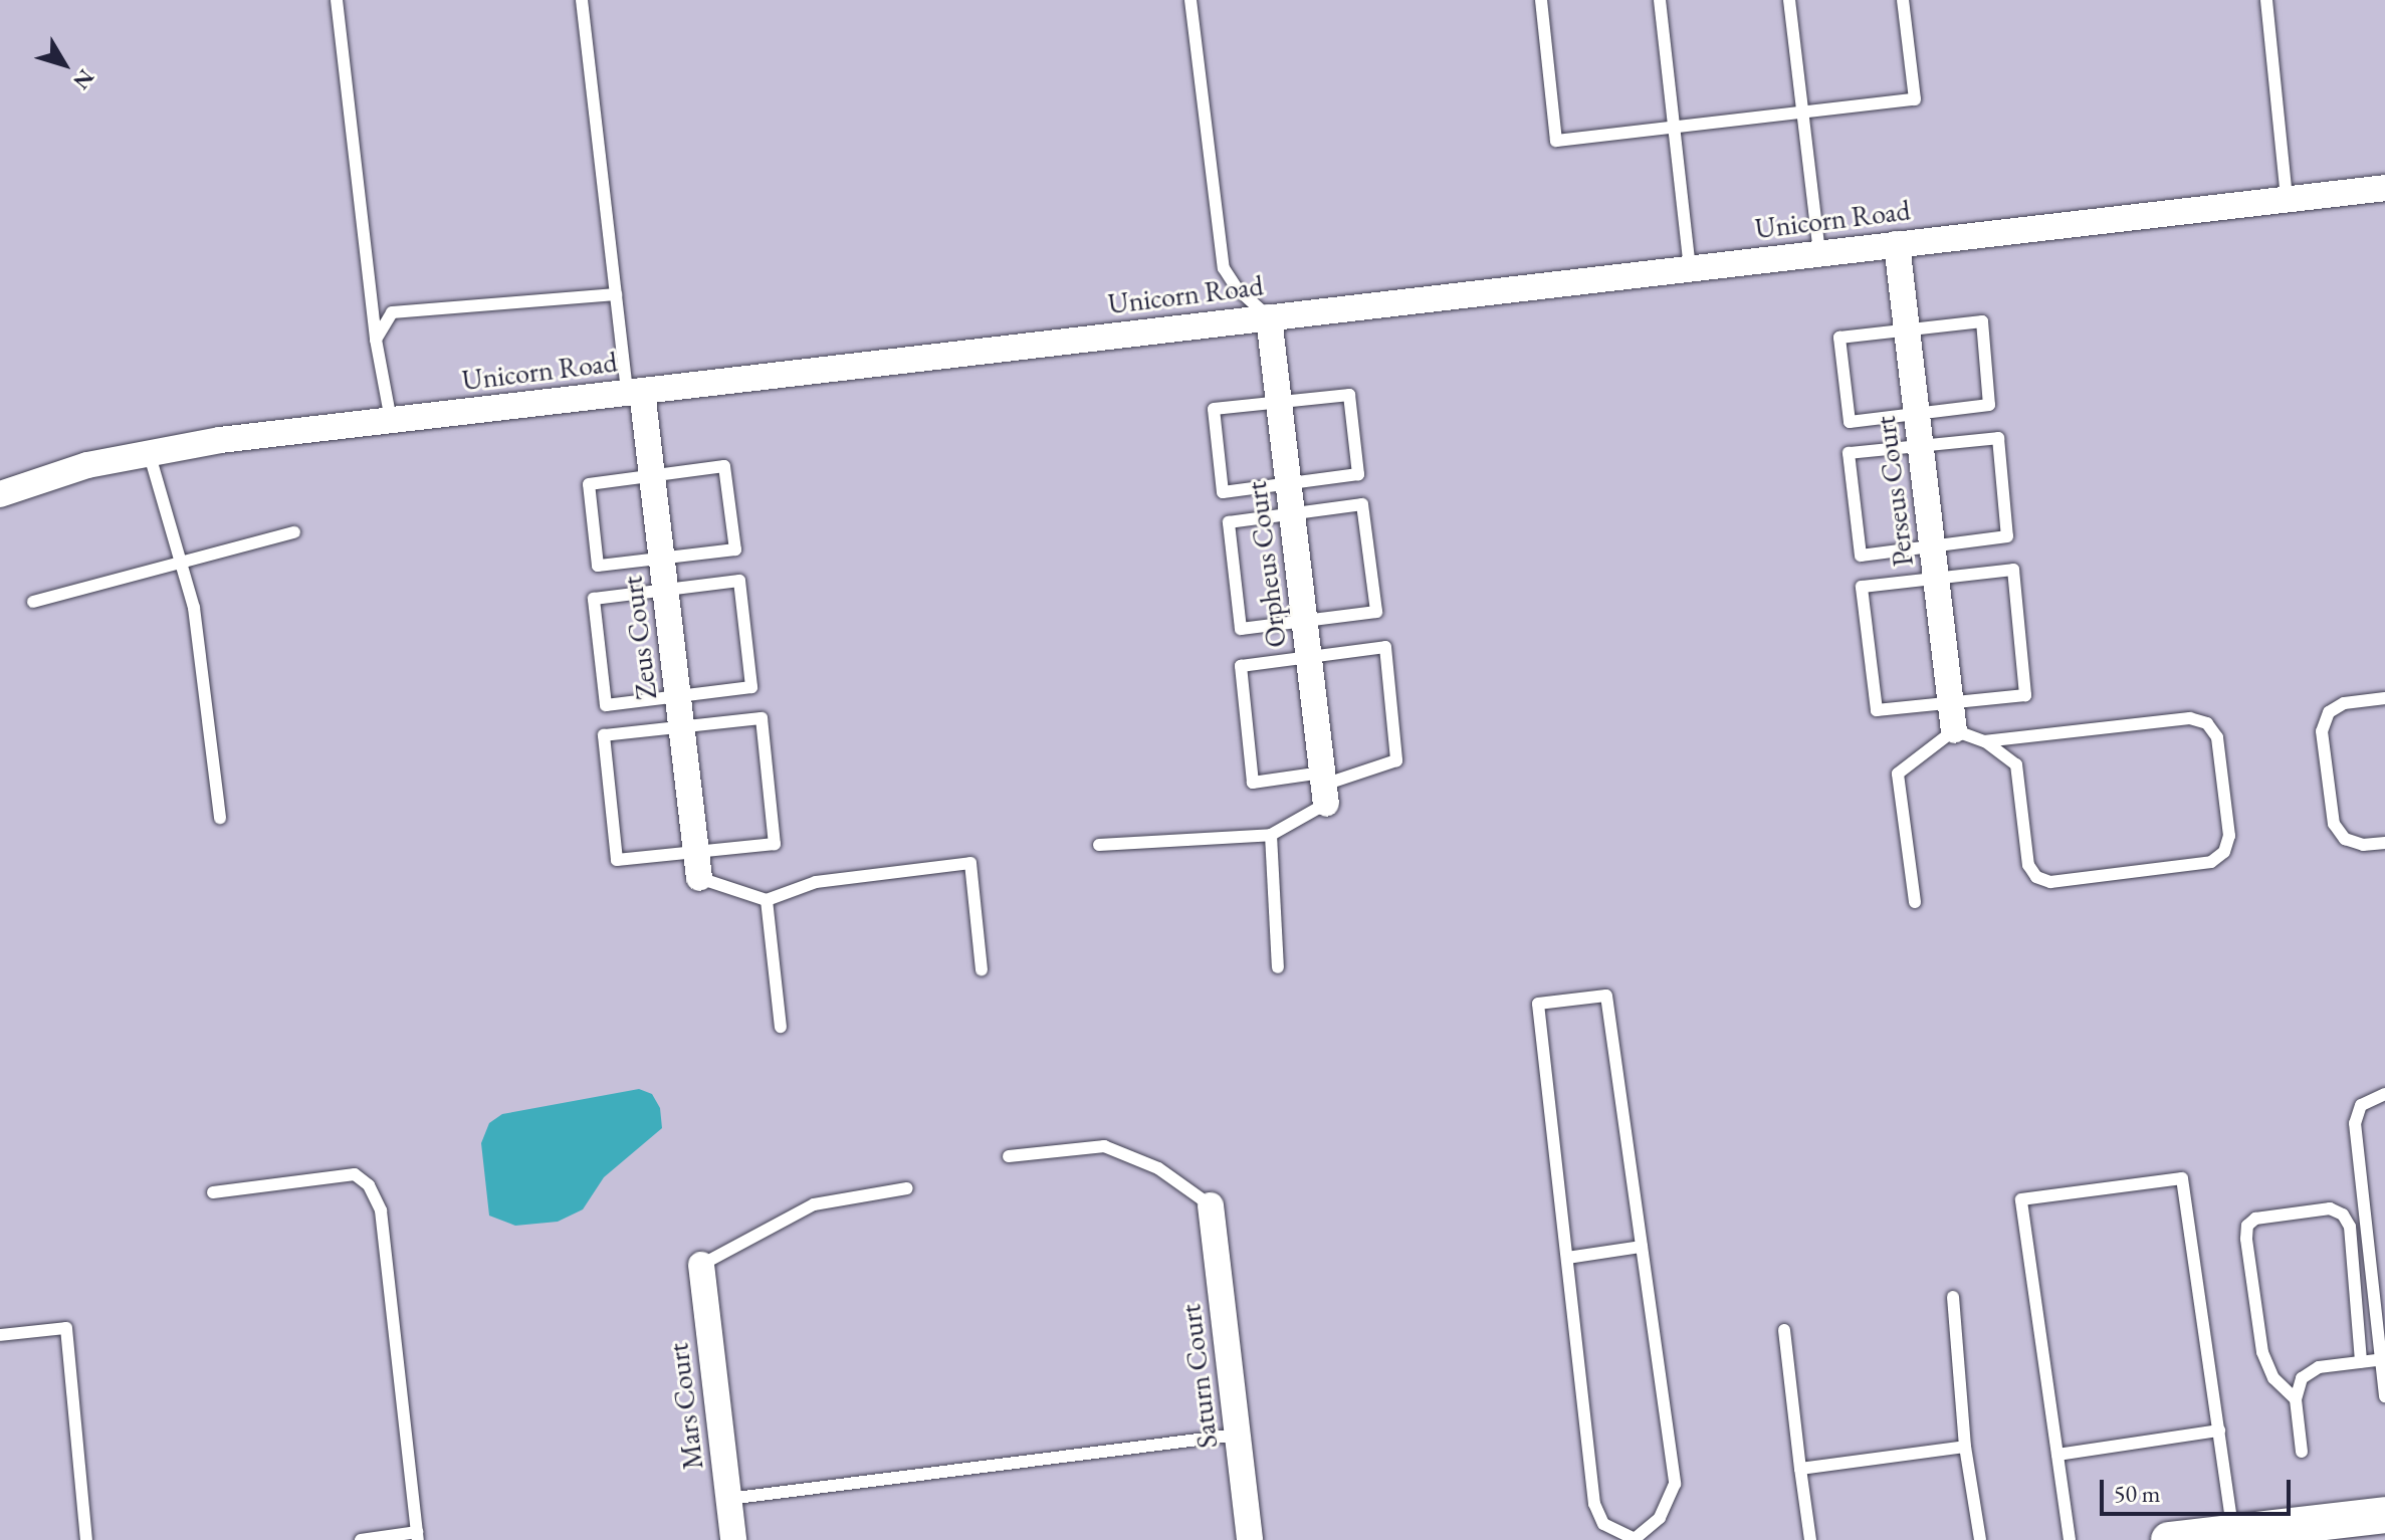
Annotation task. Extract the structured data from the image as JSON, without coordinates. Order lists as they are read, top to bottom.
{
  "streets": {
    "street": [
      "Unicorn Road",
      "Perseus Court",
      "Orpheus Court",
      "Zeus Court",
      "Saturn Court",
      "Mars Court"
    ]
  },
  "crossings": [
    ["Unicorn Road", "Perseus Court"],
    ["Unicorn Road", "Orpheus Court"],
    ["Unicorn Road", "Zeus Court"]
  ],
  "scale_bar": "50 m",
  "north": "bottom right"
}
